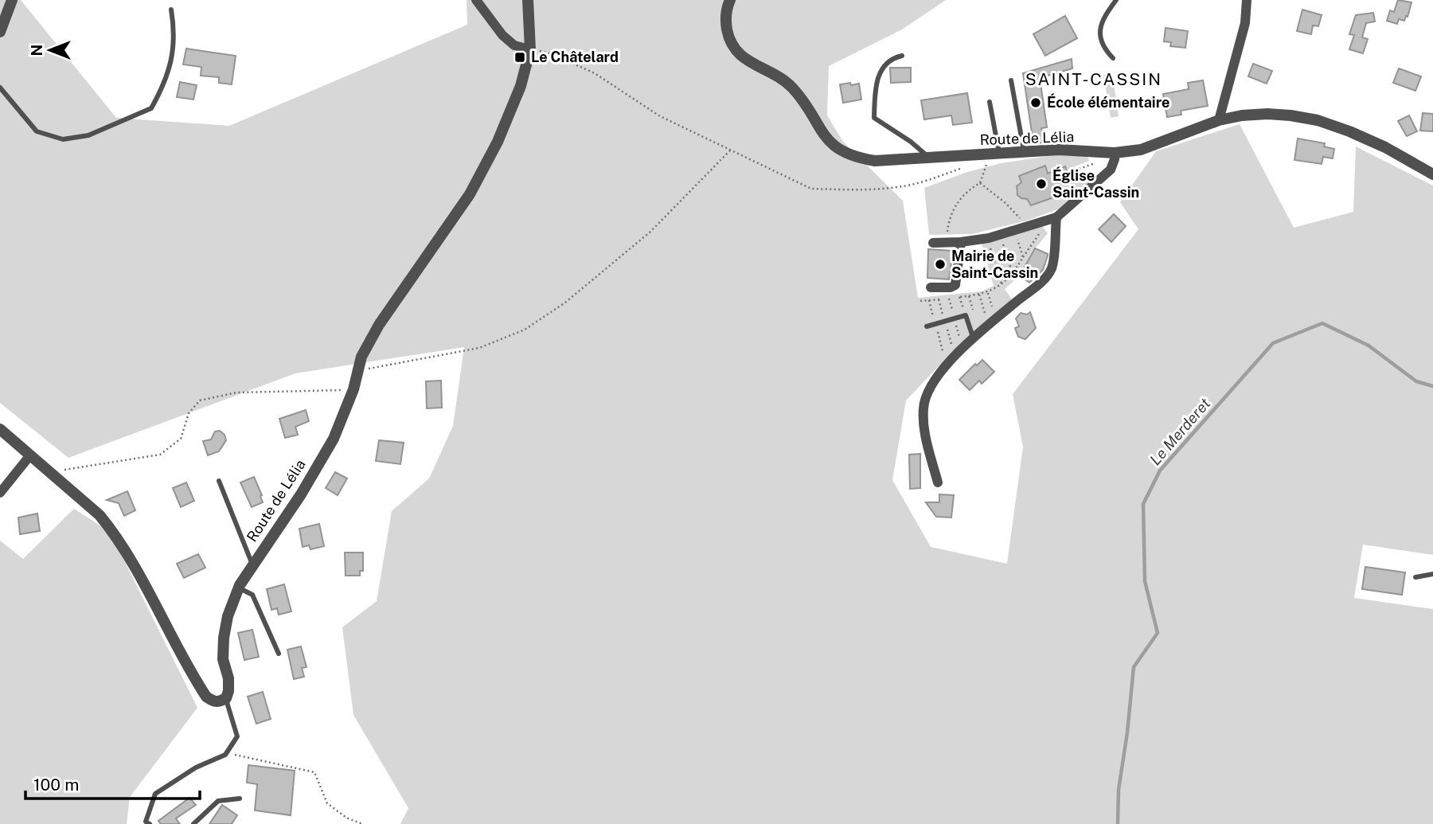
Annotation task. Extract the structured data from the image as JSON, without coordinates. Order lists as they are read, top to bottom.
{
  "streets": {
    "street": ["Route de Lélia"]
  },
  "districts": ["SAINT-CASSIN"],
  "water": ["Le Merderet"],
  "places": {
    "transit": ["Le Châtelard"],
    "other": ["École élémentaire", "Église Saint-Cassin", "Mairie de Saint-Cassin"]
  },
  "scale_bar": "100 m",
  "north": "left"
}
